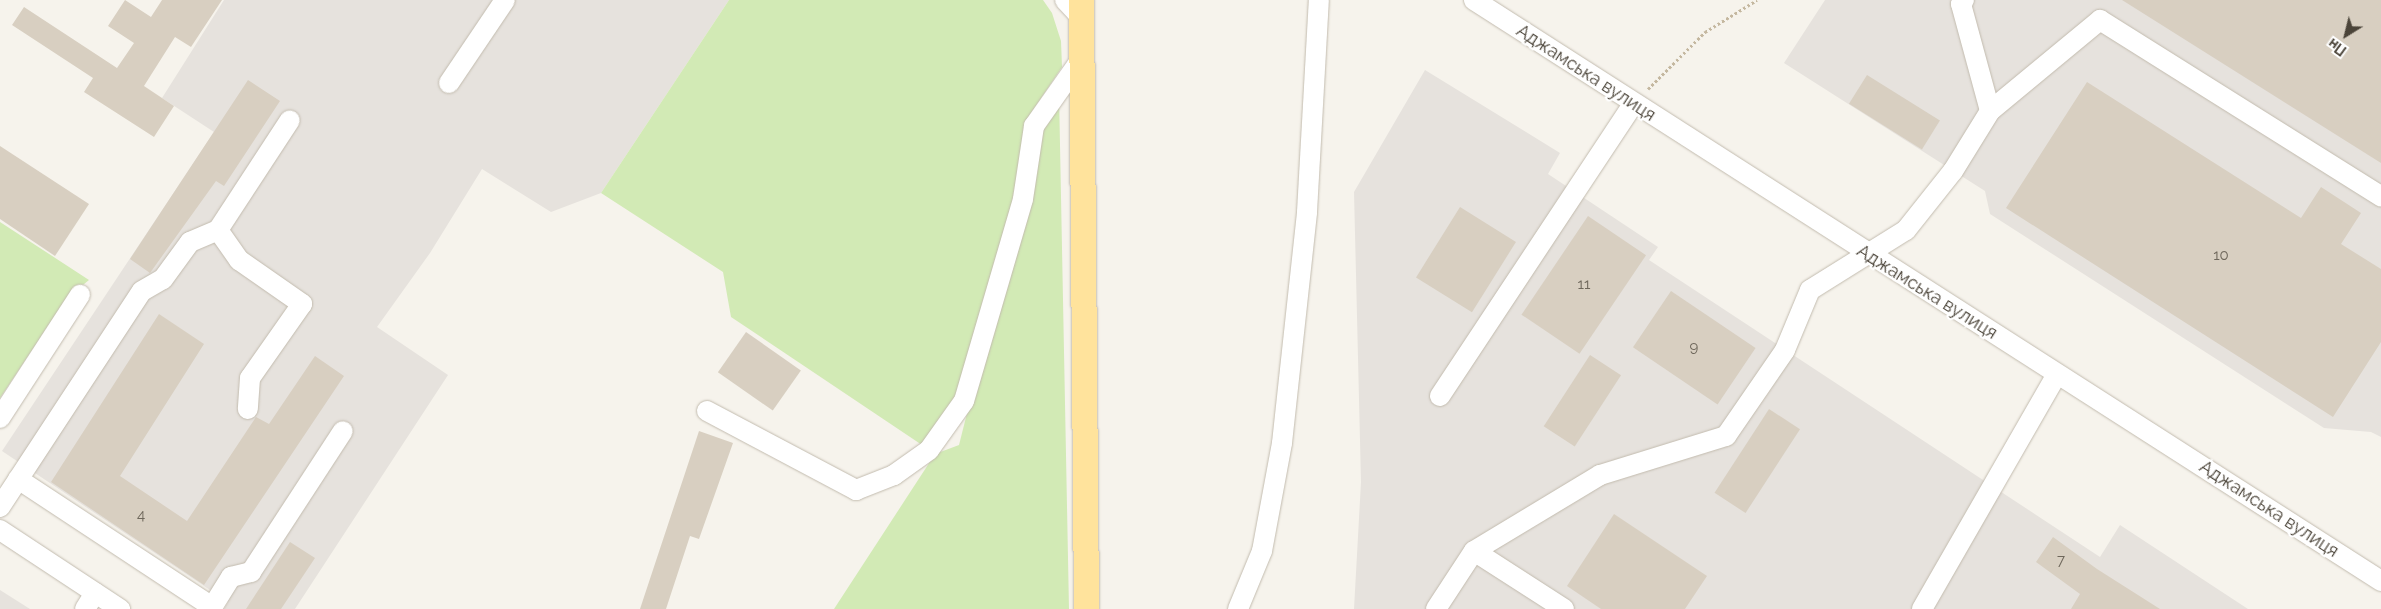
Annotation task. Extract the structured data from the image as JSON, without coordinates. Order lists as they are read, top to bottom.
{
  "streets": {
    "street": ["Аджамська вулиця"]
  },
  "house_numbers": [
    "10",
    "11",
    "9",
    "4",
    "7"
  ],
  "north": "bottom left"
}
